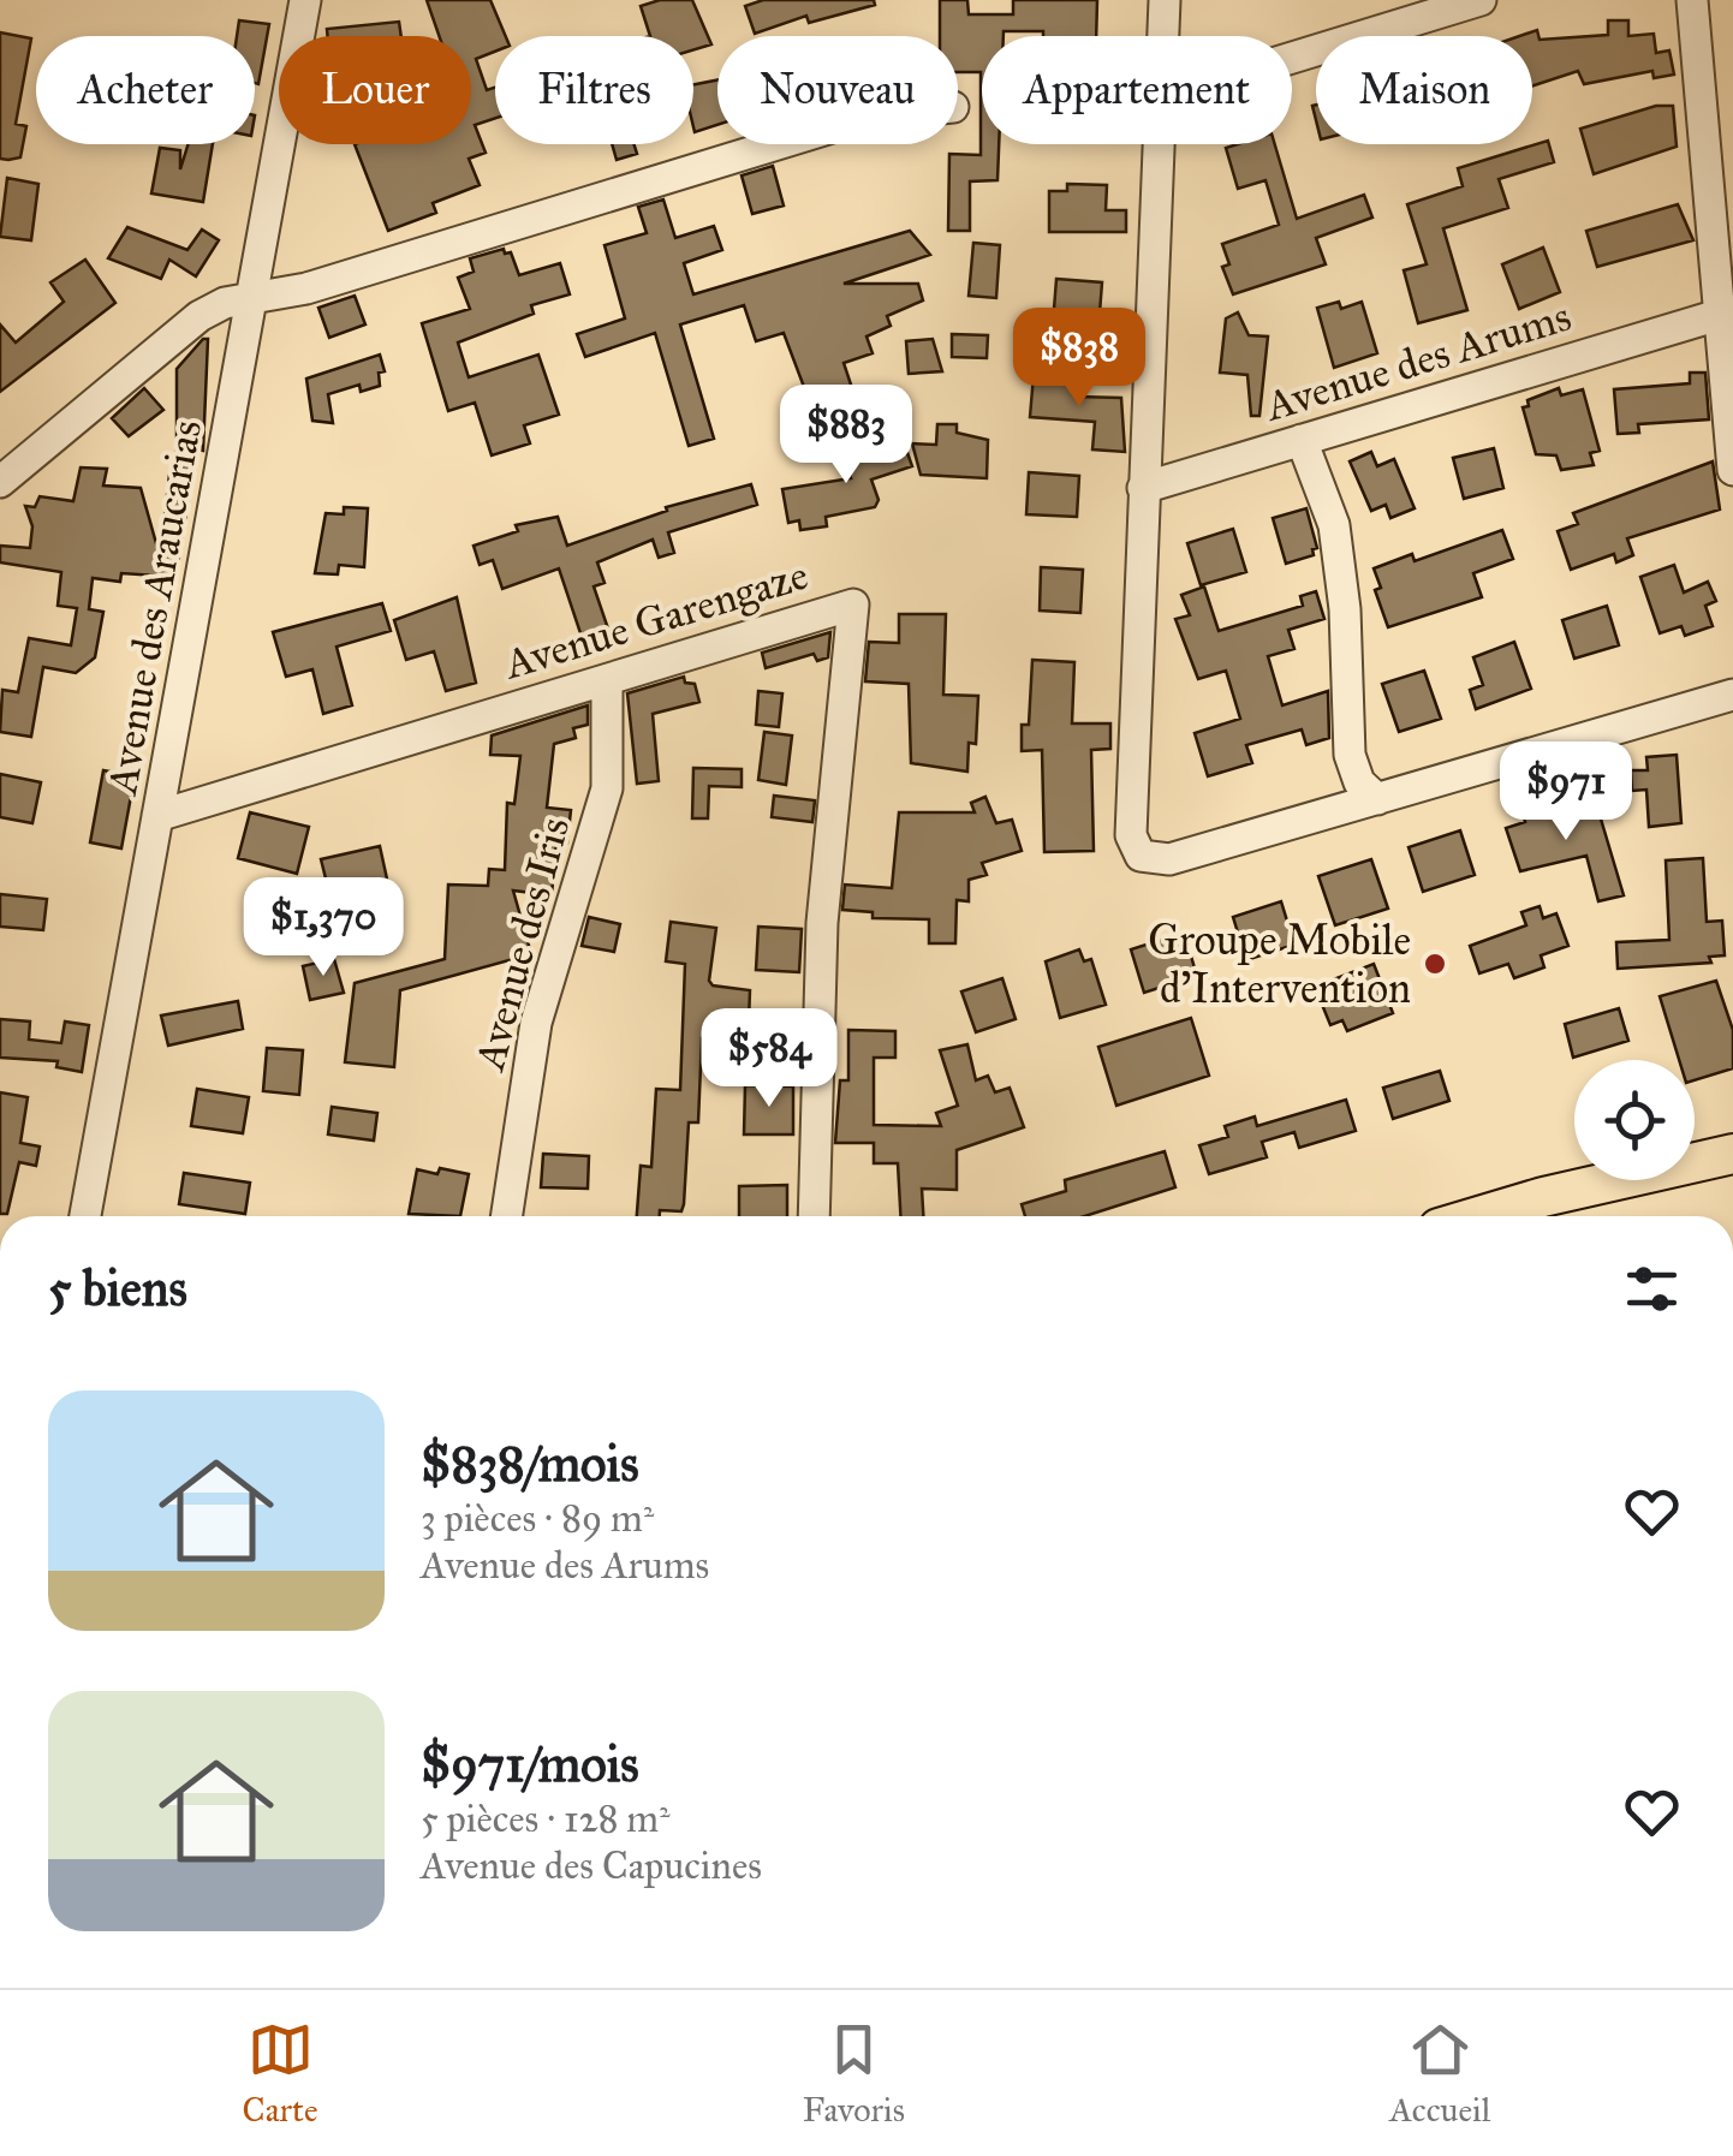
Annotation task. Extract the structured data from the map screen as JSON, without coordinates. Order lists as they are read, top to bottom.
{
  "streets": {
    "street": [
      "Avenue des Arums",
      "Avenue des Araucarias",
      "Avenue Garengaze",
      "Avenue des Iris"
    ]
  },
  "crossings": [
    ["Avenue des Araucarias", "Avenue Garengaze"],
    ["Avenue Garengaze", "Avenue des Iris"]
  ],
  "places": ["Groupe Mobile d'Intervention"],
  "page": {
    "chip": [
      "Acheter",
      "Louer",
      "Filtres",
      "Nouveau",
      "Appartement",
      "Maison"
    ],
    "price": [
      "$838",
      "$883",
      "$971",
      "$1,370",
      "$584"
    ],
    "heading": "5 biens",
    "list": [
      {
        "name": "$838/mois",
        "note": "3 pièces · 89 m² · Avenue des Arums"
      },
      {
        "name": "$971/mois",
        "note": "5 pièces · 128 m² · Avenue des Capucines"
      }
    ],
    "tabs": ["Carte", "Favoris", "Accueil"]
  }
}
